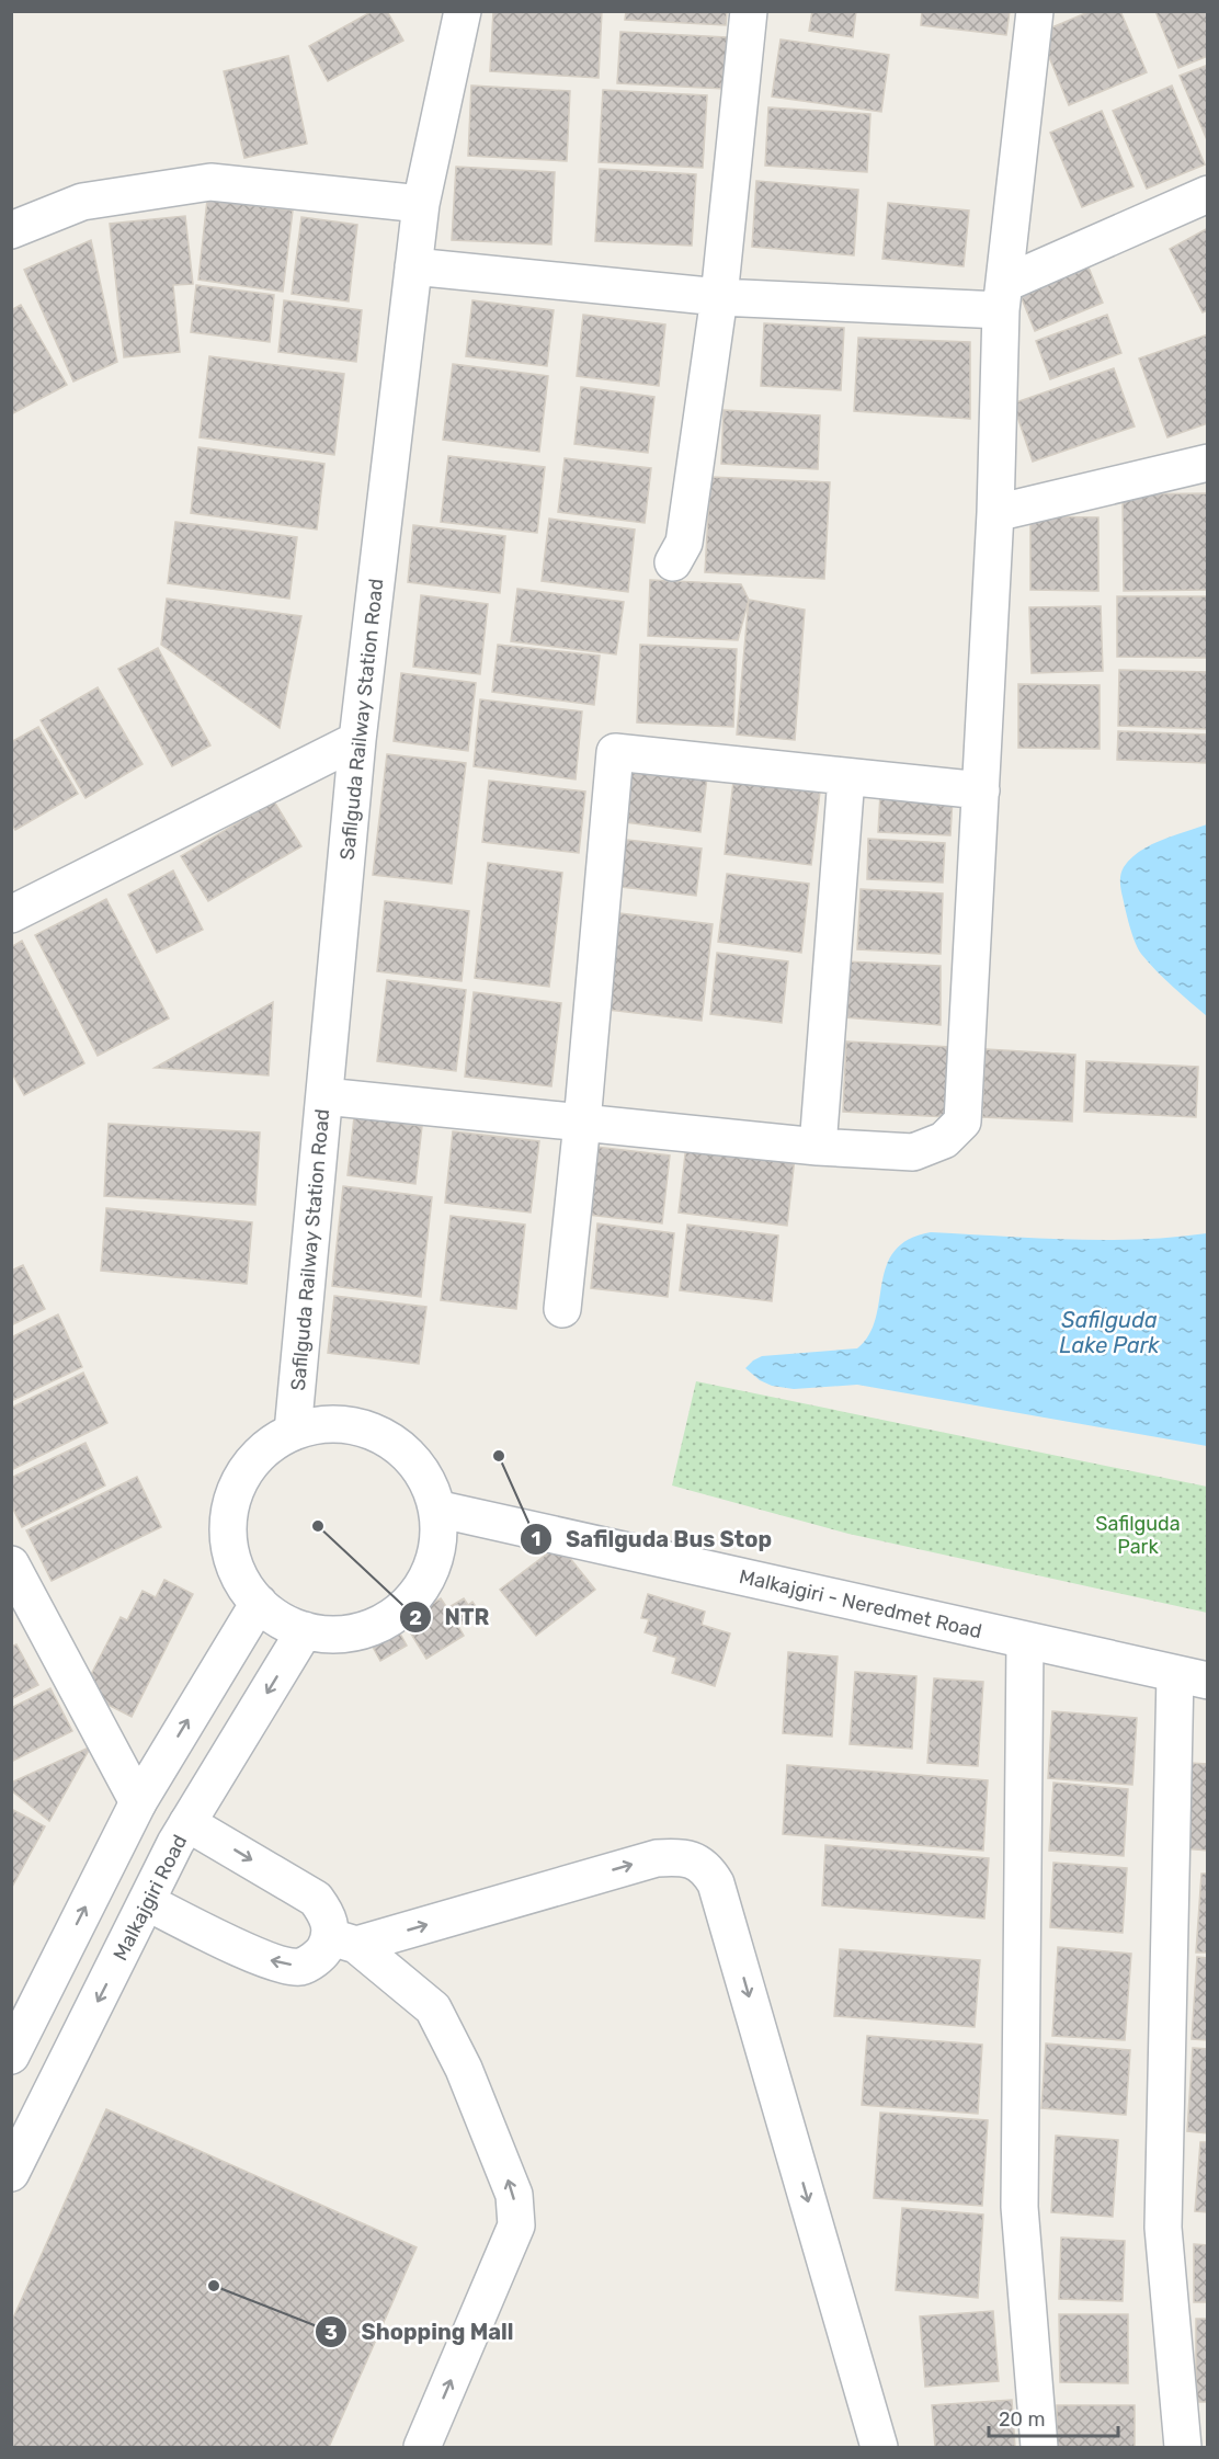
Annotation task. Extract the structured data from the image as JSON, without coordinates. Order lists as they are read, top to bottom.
{
  "streets": {
    "street": ["Safilguda Railway Station Road", "Malkajgiri - Neredmet Road", "Malkajgiri Road"]
  },
  "crossings": [
    ["Safilguda Railway Station Road", "Malkajgiri - Neredmet Road"],
    ["Safilguda Railway Station Road", "Malkajgiri Road"],
    ["Malkajgiri - Neredmet Road", "Malkajgiri Road"]
  ],
  "water": ["Safilguda Lake Park"],
  "parks": ["Safilguda Park"],
  "places": ["Safilguda Bus Stop", "NTR", "Shopping Mall"],
  "scale_bar": "20 m"
}
